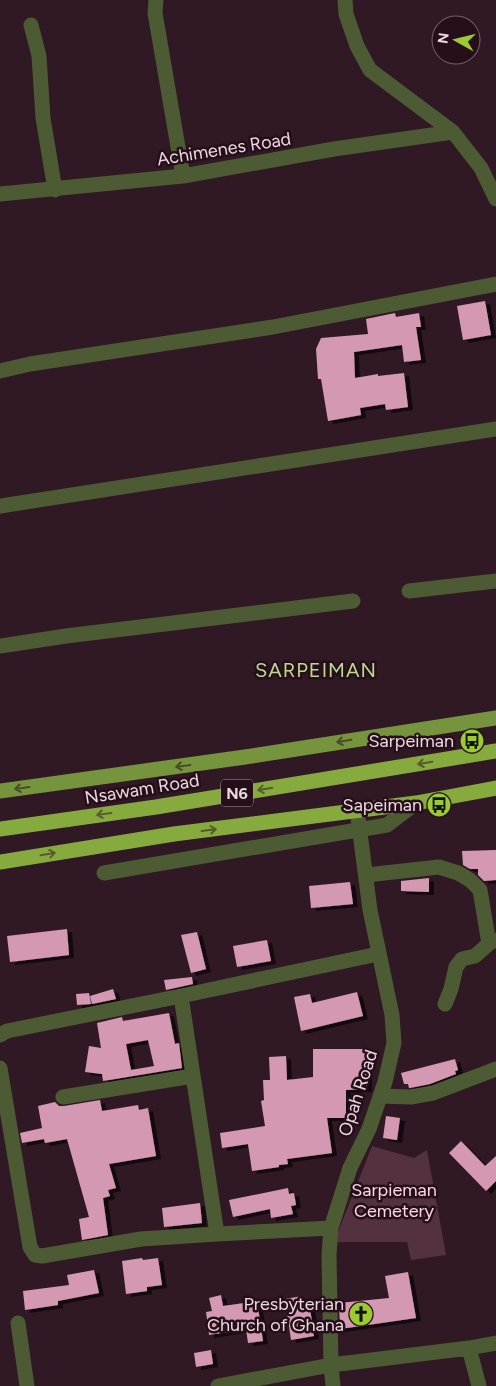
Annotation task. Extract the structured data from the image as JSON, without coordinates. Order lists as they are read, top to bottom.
{
  "streets": {
    "highway": ["Nsawam Road", "N6"],
    "street": ["Achimenes Road", "Opah Road"]
  },
  "crossings": [
    ["N6", "Opah Road"]
  ],
  "districts": ["SARPEIMAN"],
  "parks": ["Sarpieman Cemetery"],
  "places": {
    "bus stop": ["Sarpeiman", "Sapeiman"],
    "church": ["Presbyterian Church of Ghana"]
  },
  "north": "left"
}
